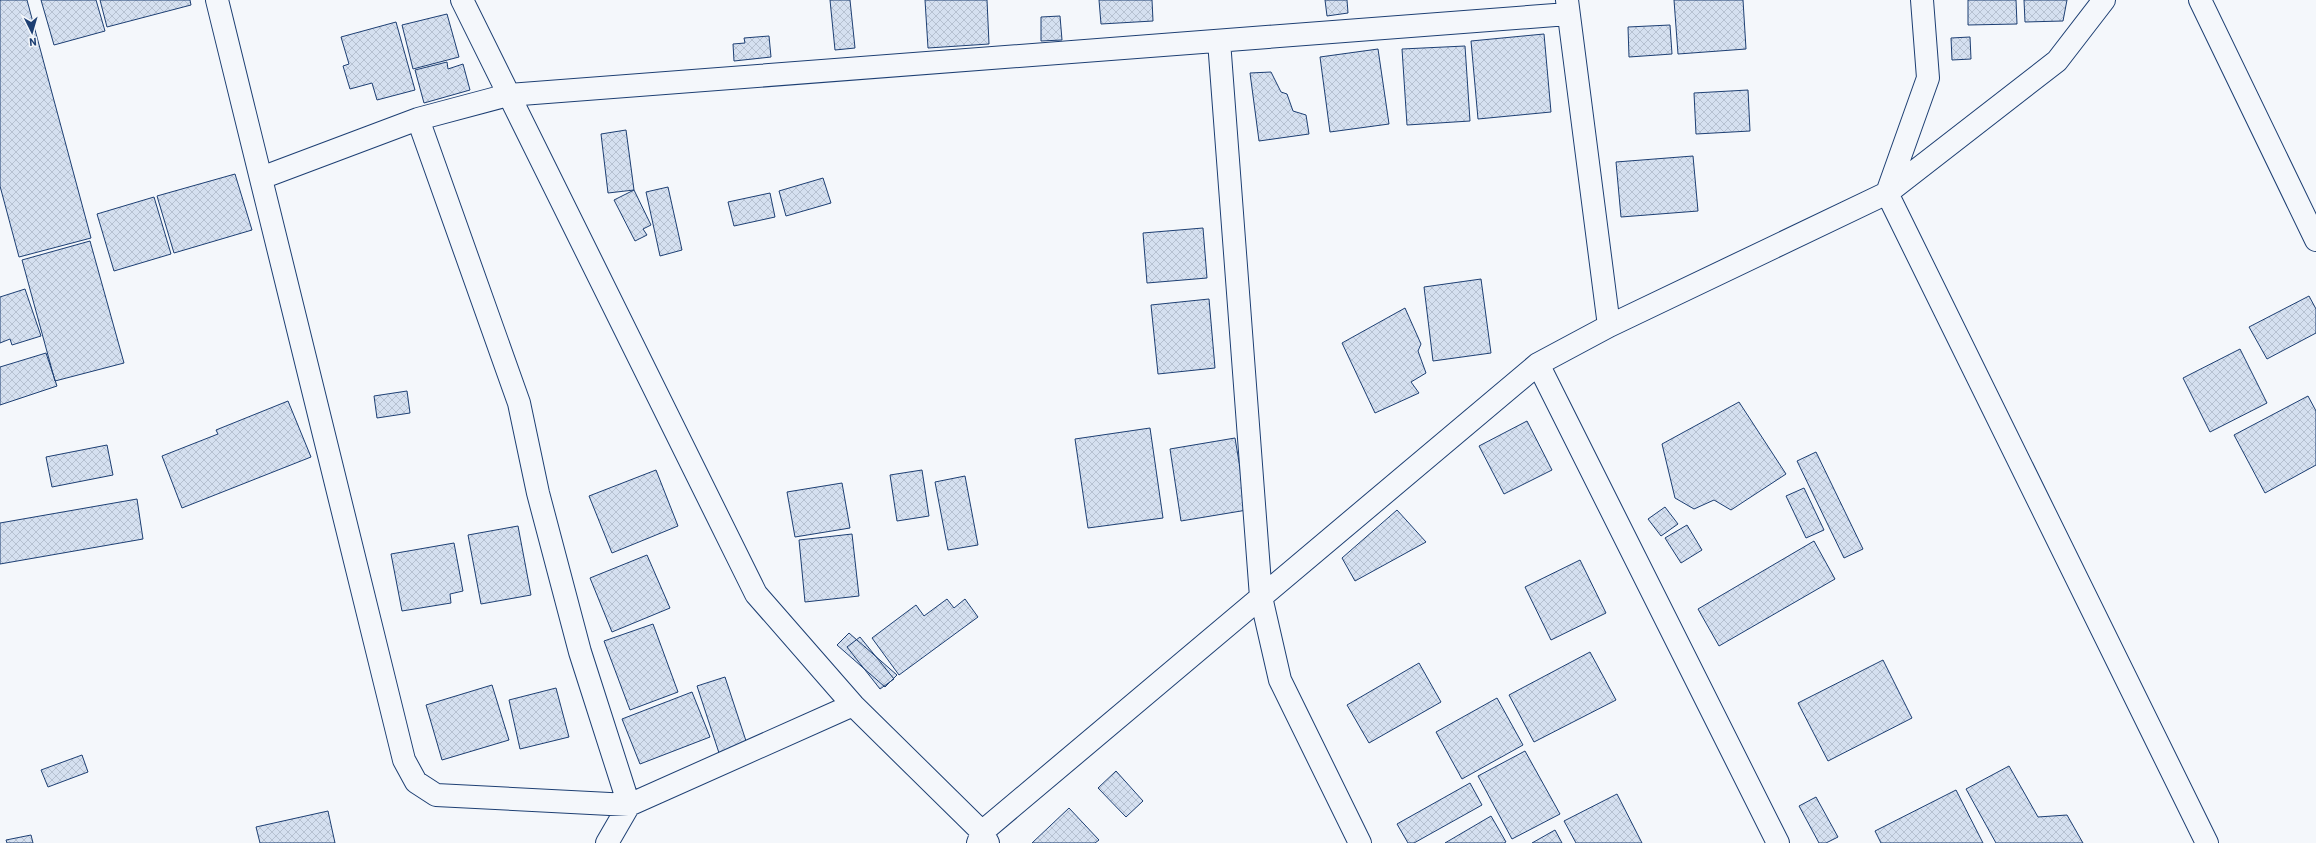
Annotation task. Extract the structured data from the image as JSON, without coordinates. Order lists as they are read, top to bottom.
{
  "north": "bottom"
}
